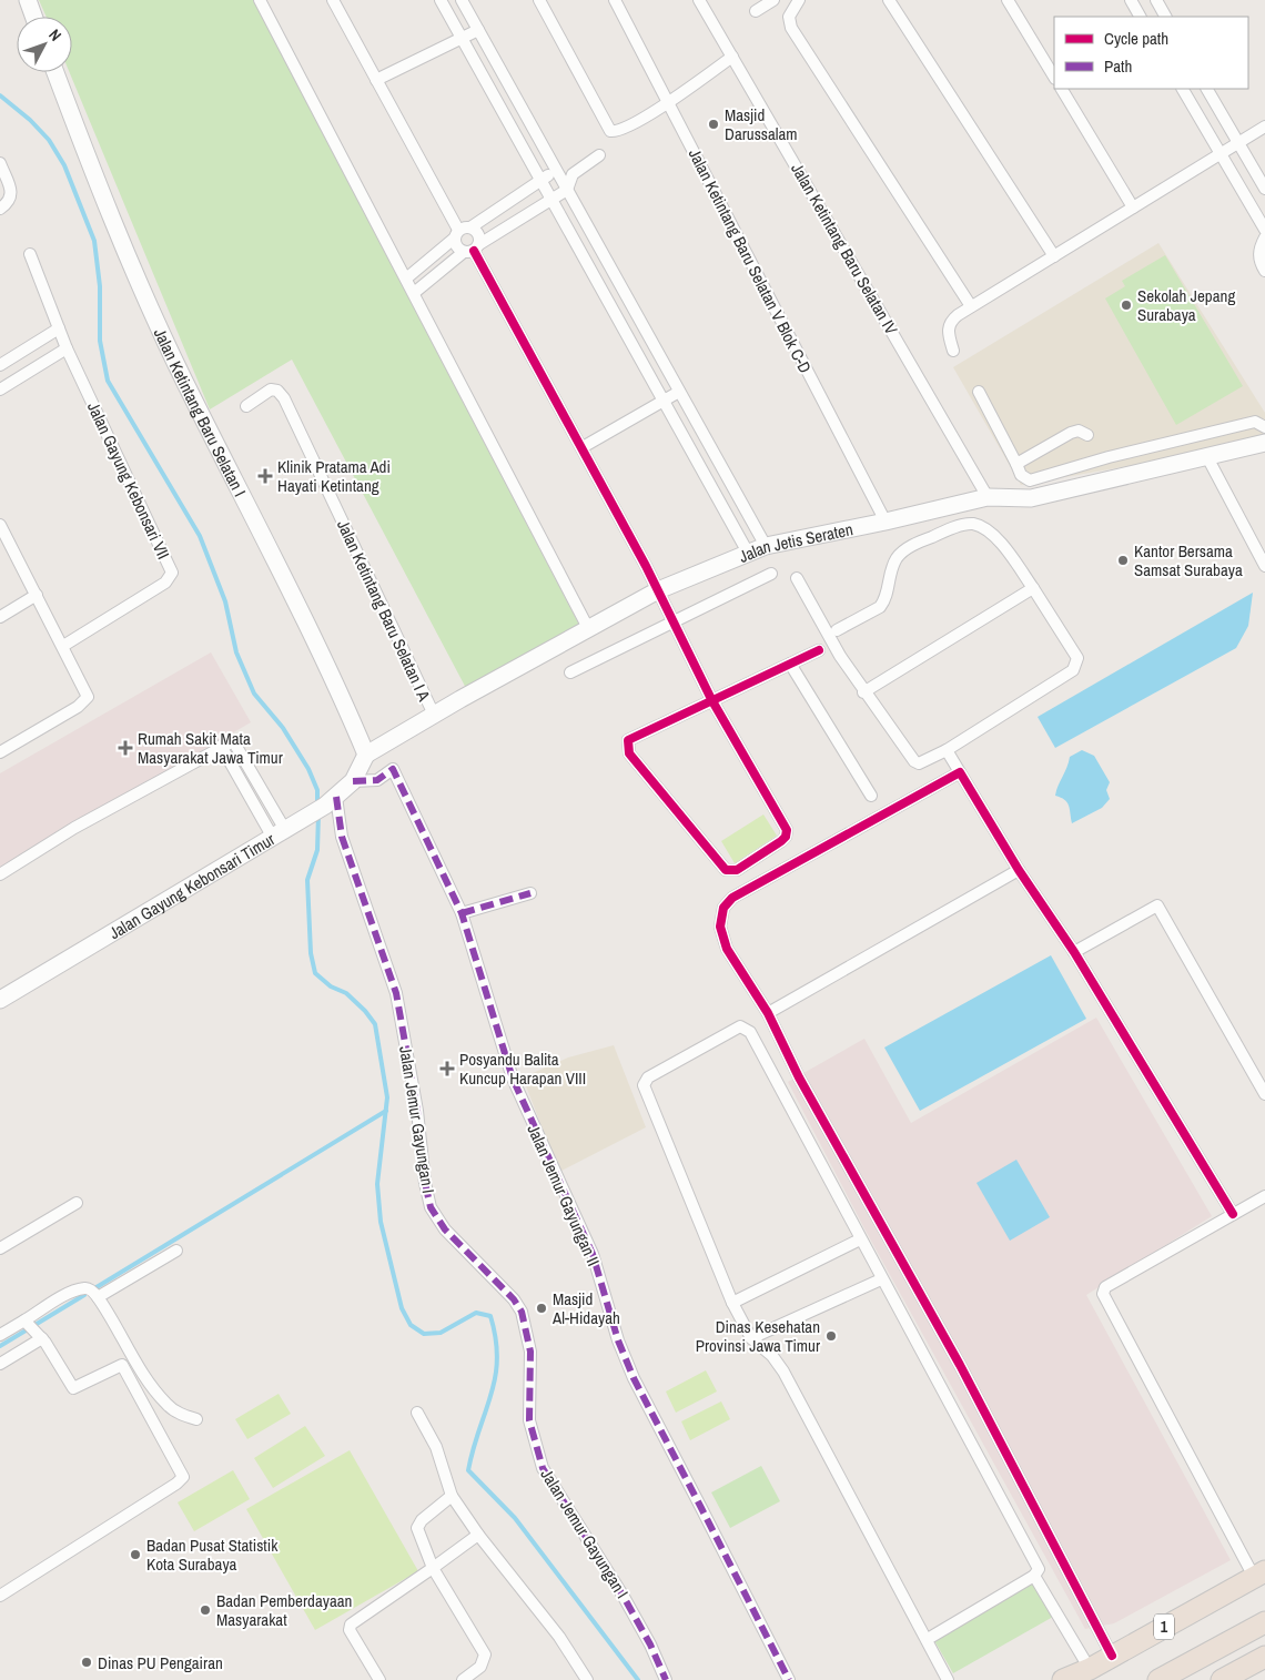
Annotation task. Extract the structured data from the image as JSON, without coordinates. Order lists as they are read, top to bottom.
{
  "streets": {
    "highway": ["1"],
    "street": [
      "Jalan Ketintang Baru Selatan IV",
      "Jalan Ketintang Baru Selatan V Blok C-D",
      "Jalan Ketintang Baru Selatan I",
      "Jalan Gayung Kebonsari VII",
      "Jalan Jetis Seraten",
      "Jalan Ketintang Baru Selatan I A",
      "Jalan Gayung Kebonsari Timur",
      "Jalan Jemur Gayungan I",
      "Jalan Jemur Gayungan II"
    ]
  },
  "crossings": [
    ["Jalan Ketintang Baru Selatan IV", "Jalan Jetis Seraten"],
    ["Jalan Ketintang Baru Selatan V Blok C-D", "Jalan Jetis Seraten"],
    ["Jalan Ketintang Baru Selatan I", "Jalan Jetis Seraten"],
    ["Jalan Ketintang Baru Selatan I", "Jalan Gayung Kebonsari Timur"],
    ["Jalan Jetis Seraten", "Jalan Ketintang Baru Selatan I A"],
    ["Jalan Jetis Seraten", "Jalan Gayung Kebonsari Timur"],
    ["Jalan Gayung Kebonsari Timur", "Jalan Jemur Gayungan I"],
    ["Jalan Gayung Kebonsari Timur", "Jalan Jemur Gayungan II"]
  ],
  "places": {
    "other": [
      "Masjid Darussalam",
      "Sekolah Jepang Surabaya",
      "Kantor Bersama Samsat Surabaya",
      "Masjid Al-Hidayah",
      "Dinas Kesehatan Provinsi Jawa Timur",
      "Badan Pusat Statistik Kota Surabaya",
      "Badan Pemberdayaan Masyarakat",
      "Dinas PU Pengairan"
    ],
    "health": ["Klinik Pratama Adi Hayati Ketintang", "Rumah Sakit Mata Masyarakat Jawa Timur", "Posyandu Balita Kuncup Harapan VIII"]
  },
  "legend": ["Cycle path", "Path"],
  "north": "top right"
}
